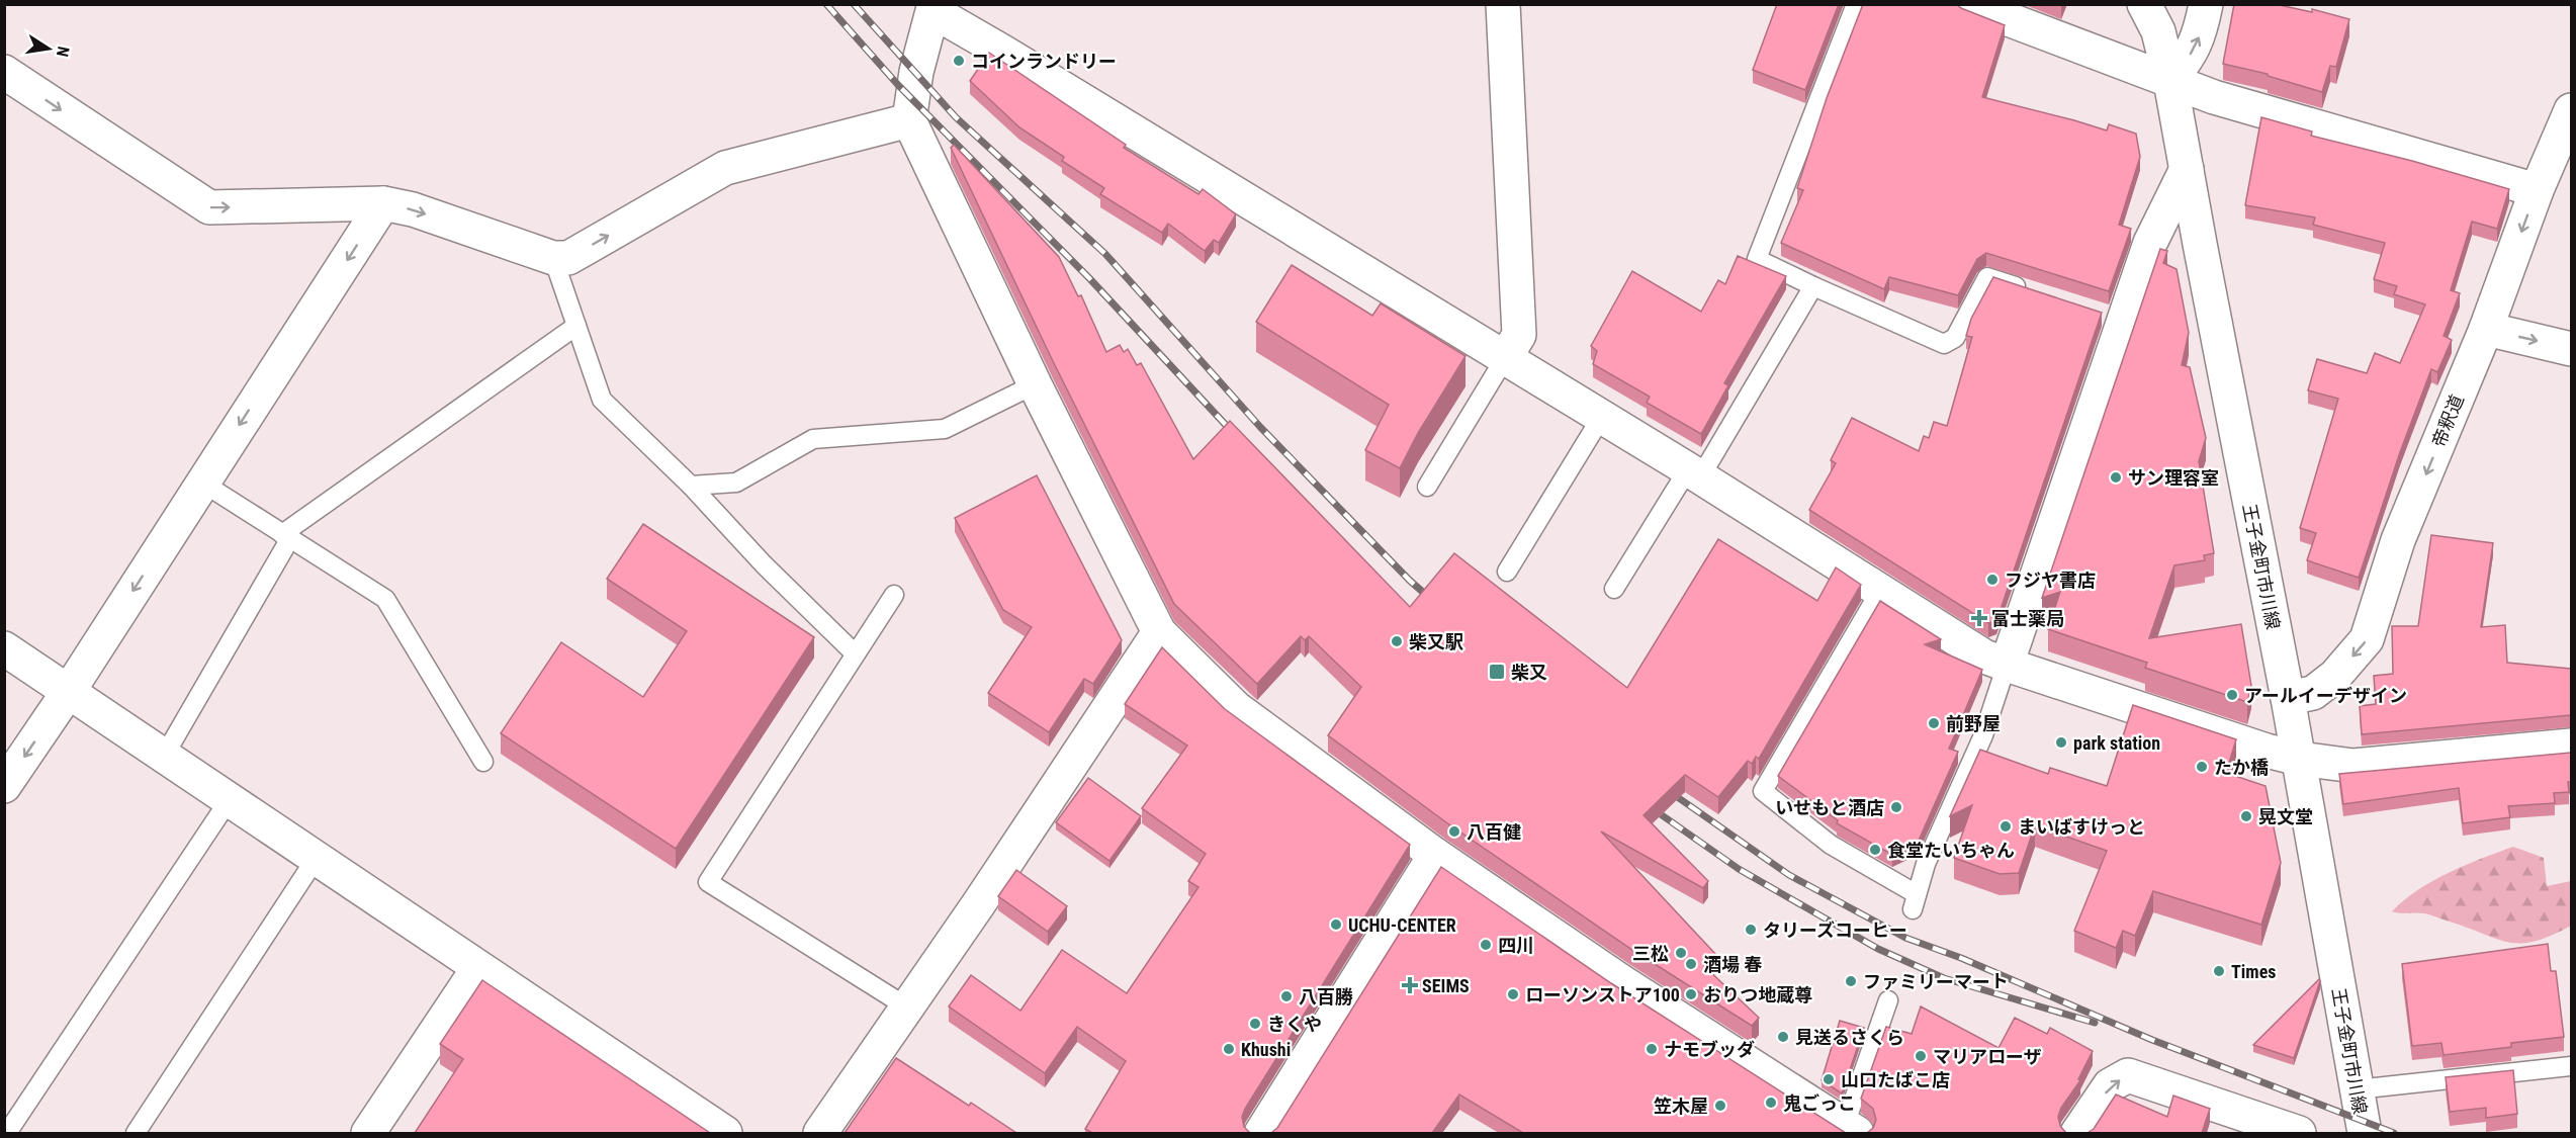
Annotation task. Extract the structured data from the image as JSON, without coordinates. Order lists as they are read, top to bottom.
{
  "streets": {
    "street": ["帝釈道", "王子金町市川線"]
  },
  "crossings": [
    ["帝釈道", "王子金町市川線"]
  ],
  "one_way": ["帝釈道"],
  "places": {
    "other": [
      "コインランドリー",
      "サン理容室",
      "フジヤ書店",
      "柴又駅",
      "アールイーデザイン",
      "前野屋",
      "park station",
      "たか橋",
      "いせもと酒店",
      "晃文堂",
      "まいばすけっと",
      "八百健",
      "食堂たいちゃん",
      "UCHU-CENTER",
      "タリーズコーヒー",
      "四川",
      "三松",
      "酒場 春",
      "Times",
      "ファミリーマート",
      "ローソンストア100",
      "おりつ地蔵尊",
      "八百勝",
      "きくや",
      "見送るさくら",
      "Khushi",
      "ナモブッダ",
      "マリアローザ",
      "山口たばこ店",
      "鬼ごっこ",
      "笠木屋"
    ],
    "health": ["富士薬局", "SEIMS"],
    "transit": ["柴又"]
  },
  "north": "right"
}
